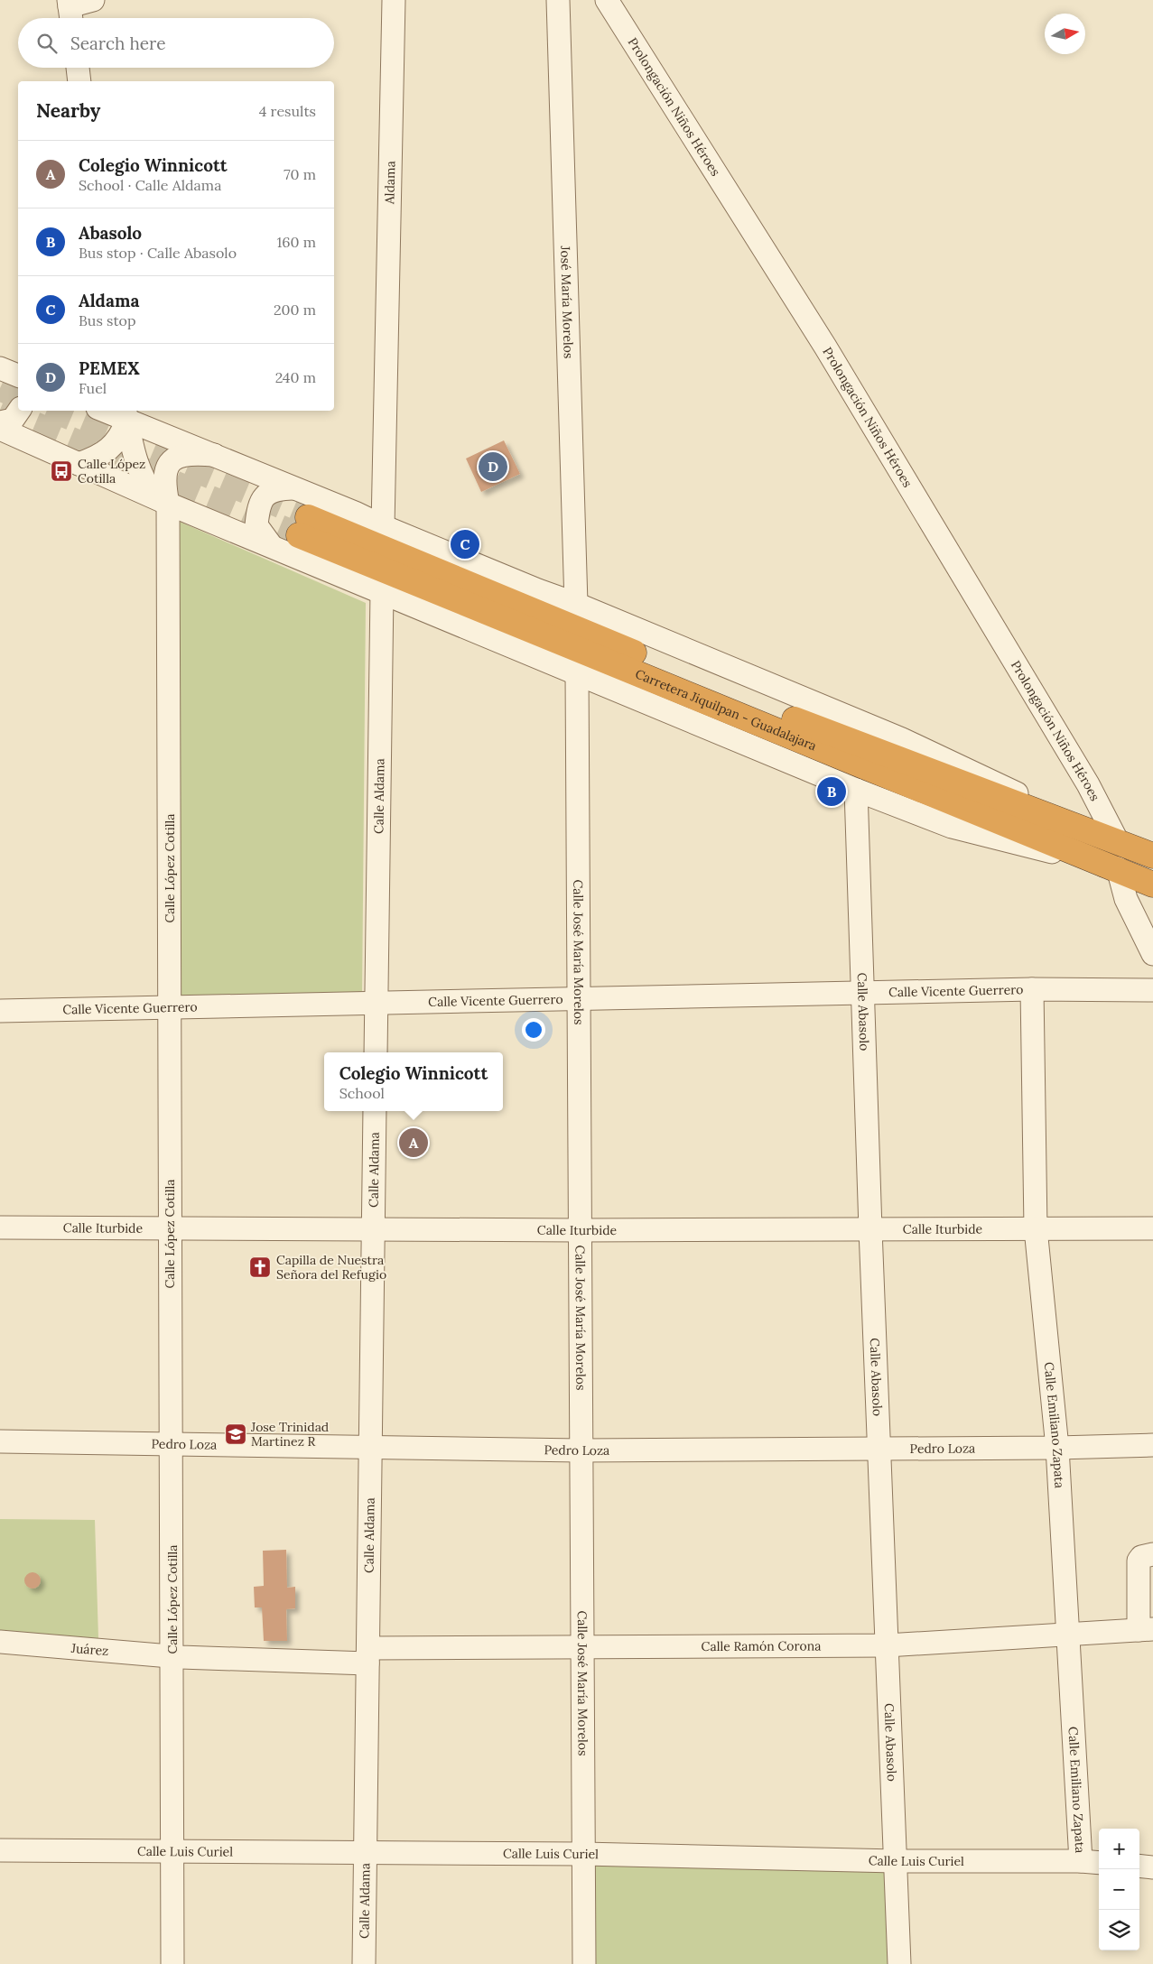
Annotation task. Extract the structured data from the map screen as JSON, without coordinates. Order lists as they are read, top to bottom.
{
  "streets": {
    "highway": ["Carretera Jiquilpan - Guadalajara"],
    "street": [
      "Prolongación Niños Héroes",
      "Aldama",
      "José María Morelos",
      "Calle Aldama",
      "Calle López Cotilla",
      "Calle José María Morelos",
      "Calle Vicente Guerrero",
      "Calle Abasolo",
      "Calle Iturbide",
      "Calle Emiliano Zapata",
      "Pedro Loza",
      "Calle Ramón Corona",
      "Juárez",
      "Calle Luis Curiel"
    ]
  },
  "crossings": [
    ["Prolongación Niños Héroes", "Carretera Jiquilpan - Guadalajara"],
    ["Calle Aldama", "Calle Vicente Guerrero"],
    ["Calle Aldama", "Calle Iturbide"],
    ["Calle Aldama", "Pedro Loza"],
    ["Calle Aldama", "Calle Ramón Corona"],
    ["Calle Aldama", "Juárez"],
    ["Calle Aldama", "Calle Luis Curiel"],
    ["Calle López Cotilla", "Calle Vicente Guerrero"],
    ["Calle López Cotilla", "Calle Iturbide"],
    ["Calle López Cotilla", "Pedro Loza"],
    ["Calle López Cotilla", "Juárez"],
    ["Calle López Cotilla", "Calle Luis Curiel"],
    ["Calle José María Morelos", "Calle Vicente Guerrero"],
    ["Calle José María Morelos", "Calle Iturbide"],
    ["Calle José María Morelos", "Pedro Loza"],
    ["Calle José María Morelos", "Calle Ramón Corona"],
    ["Calle José María Morelos", "Calle Luis Curiel"],
    ["Calle Vicente Guerrero", "Calle Abasolo"],
    ["Calle Vicente Guerrero", "Calle Emiliano Zapata"],
    ["Calle Abasolo", "Calle Iturbide"],
    ["Calle Abasolo", "Pedro Loza"],
    ["Calle Abasolo", "Calle Ramón Corona"],
    ["Calle Abasolo", "Calle Luis Curiel"],
    ["Calle Iturbide", "Calle Emiliano Zapata"],
    ["Calle Emiliano Zapata", "Pedro Loza"],
    ["Calle Emiliano Zapata", "Calle Ramón Corona"],
    ["Calle Emiliano Zapata", "Calle Luis Curiel"],
    ["Calle Ramón Corona", "Juárez"]
  ],
  "places": {
    "bus stop": ["Calle López Cotilla"],
    "church": ["Capilla de Nuestra Señora del Refugio"],
    "school or university": ["Jose Trinidad Martinez R"]
  },
  "north": "right",
  "page": {
    "search": "Search here",
    "heading": ["Nearby", "4 results"],
    "list": [
      {
        "mark": "A",
        "name": "Colegio Winnicott",
        "note": "School · Calle Aldama",
        "value": "70 m"
      },
      {
        "mark": "B",
        "name": "Abasolo",
        "note": "Bus stop · Calle Abasolo",
        "value": "160 m"
      },
      {
        "mark": "C",
        "name": "Aldama",
        "note": "Bus stop",
        "value": "200 m"
      },
      {
        "mark": "D",
        "name": "PEMEX",
        "note": "Fuel",
        "value": "240 m"
      }
    ],
    "pins": [
      "D",
      "C",
      "B",
      "A"
    ],
    "popup": ["Colegio Winnicott", "School"],
    "map_buttons": ["+", "−"]
  }
}
